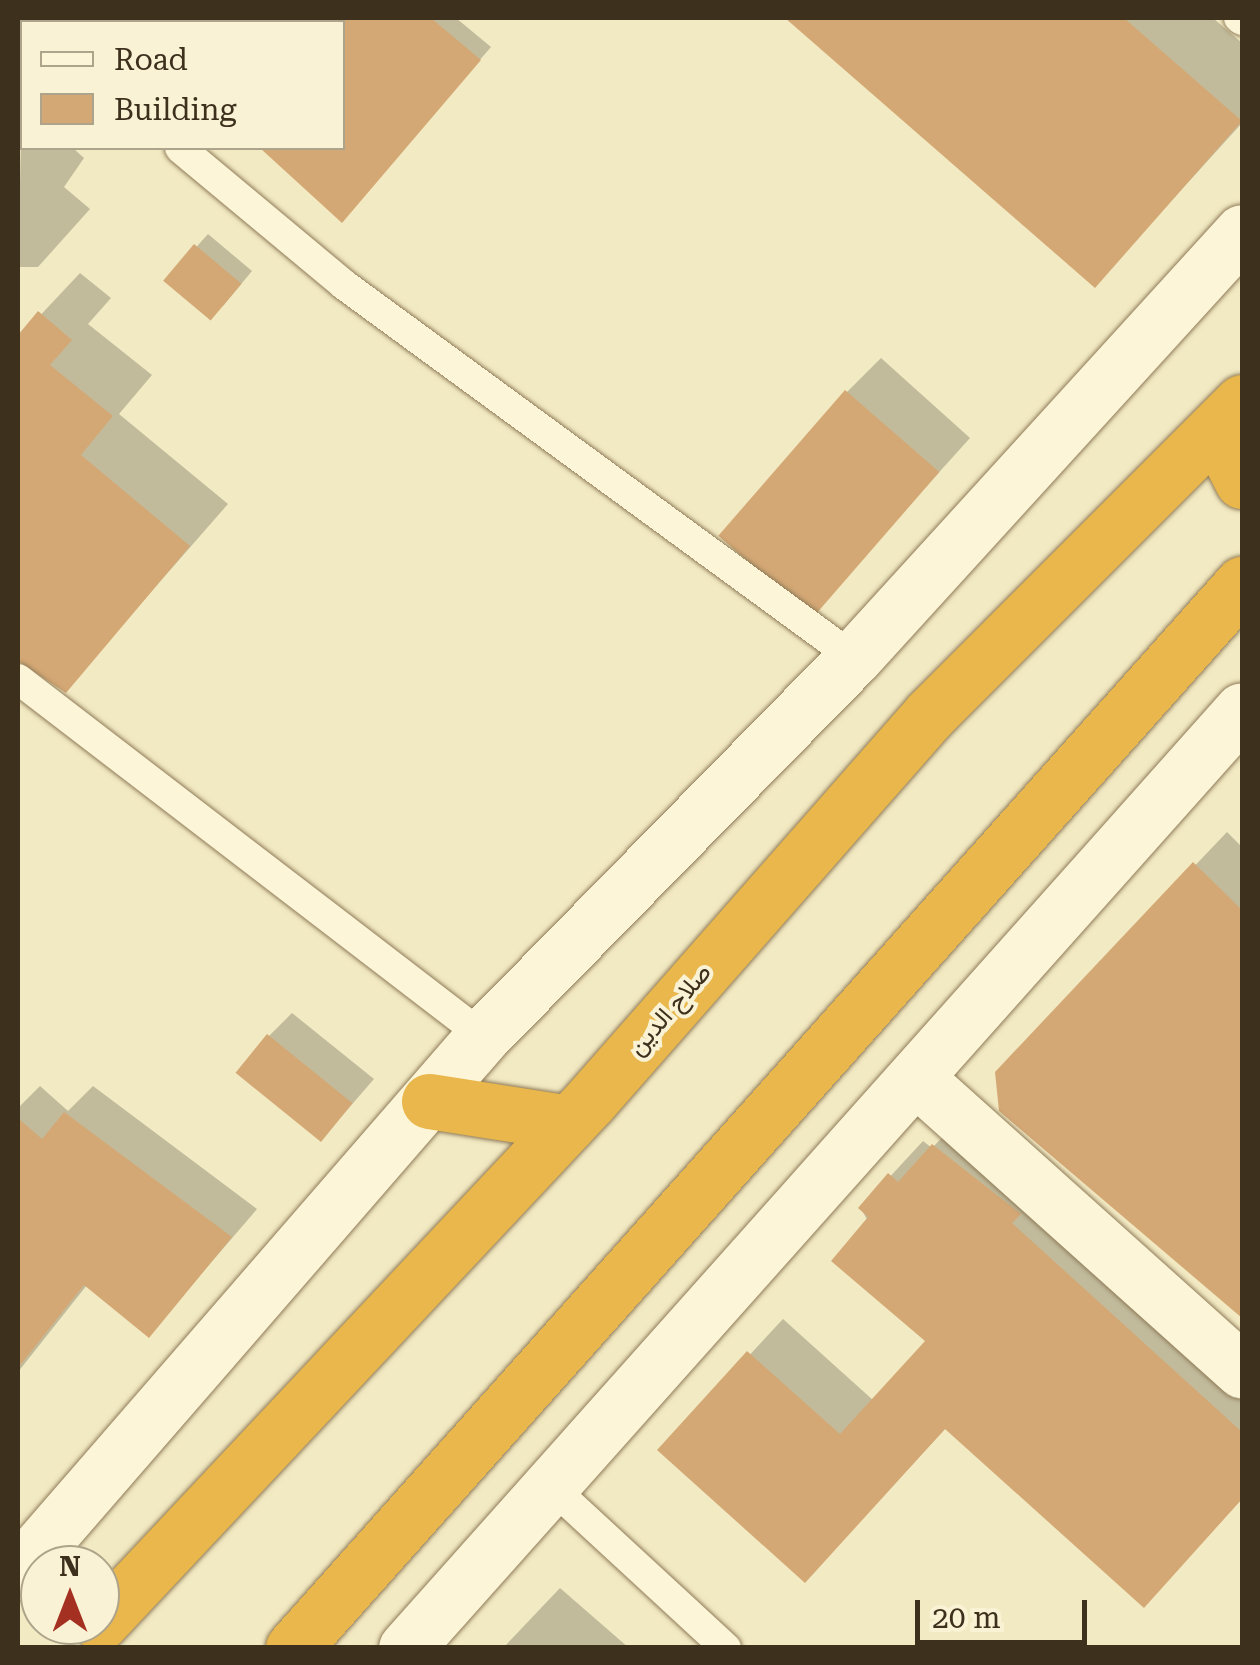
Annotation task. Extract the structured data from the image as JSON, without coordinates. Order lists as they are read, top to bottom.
{
  "streets": {
    "highway": ["صلاح الدين"]
  },
  "legend": ["Road", "Building"],
  "scale_bar": "20 m",
  "north": "top"
}
